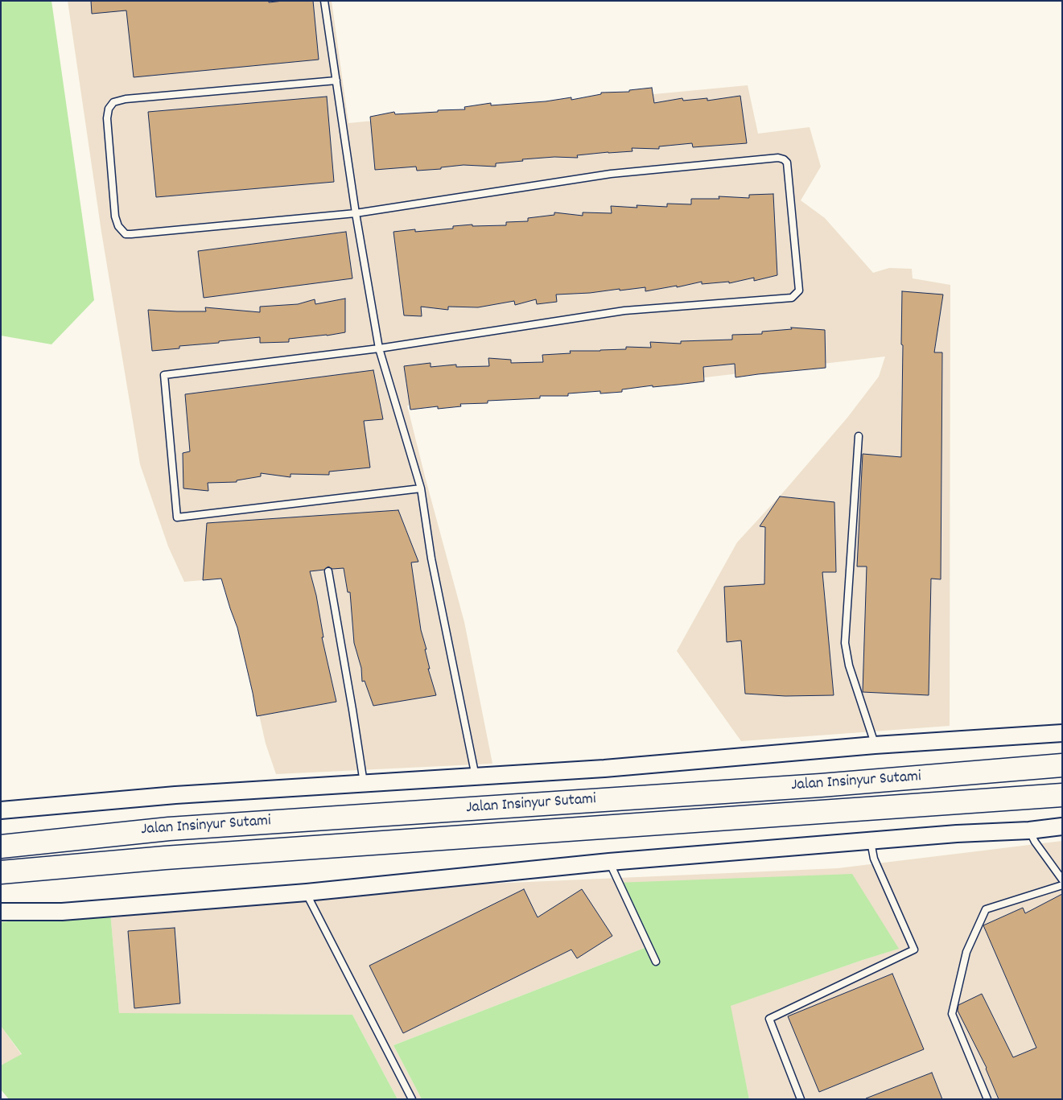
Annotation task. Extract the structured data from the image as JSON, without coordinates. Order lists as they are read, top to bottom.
{
  "streets": {
    "highway": ["Jalan Insinyur Sutami"]
  }
}
